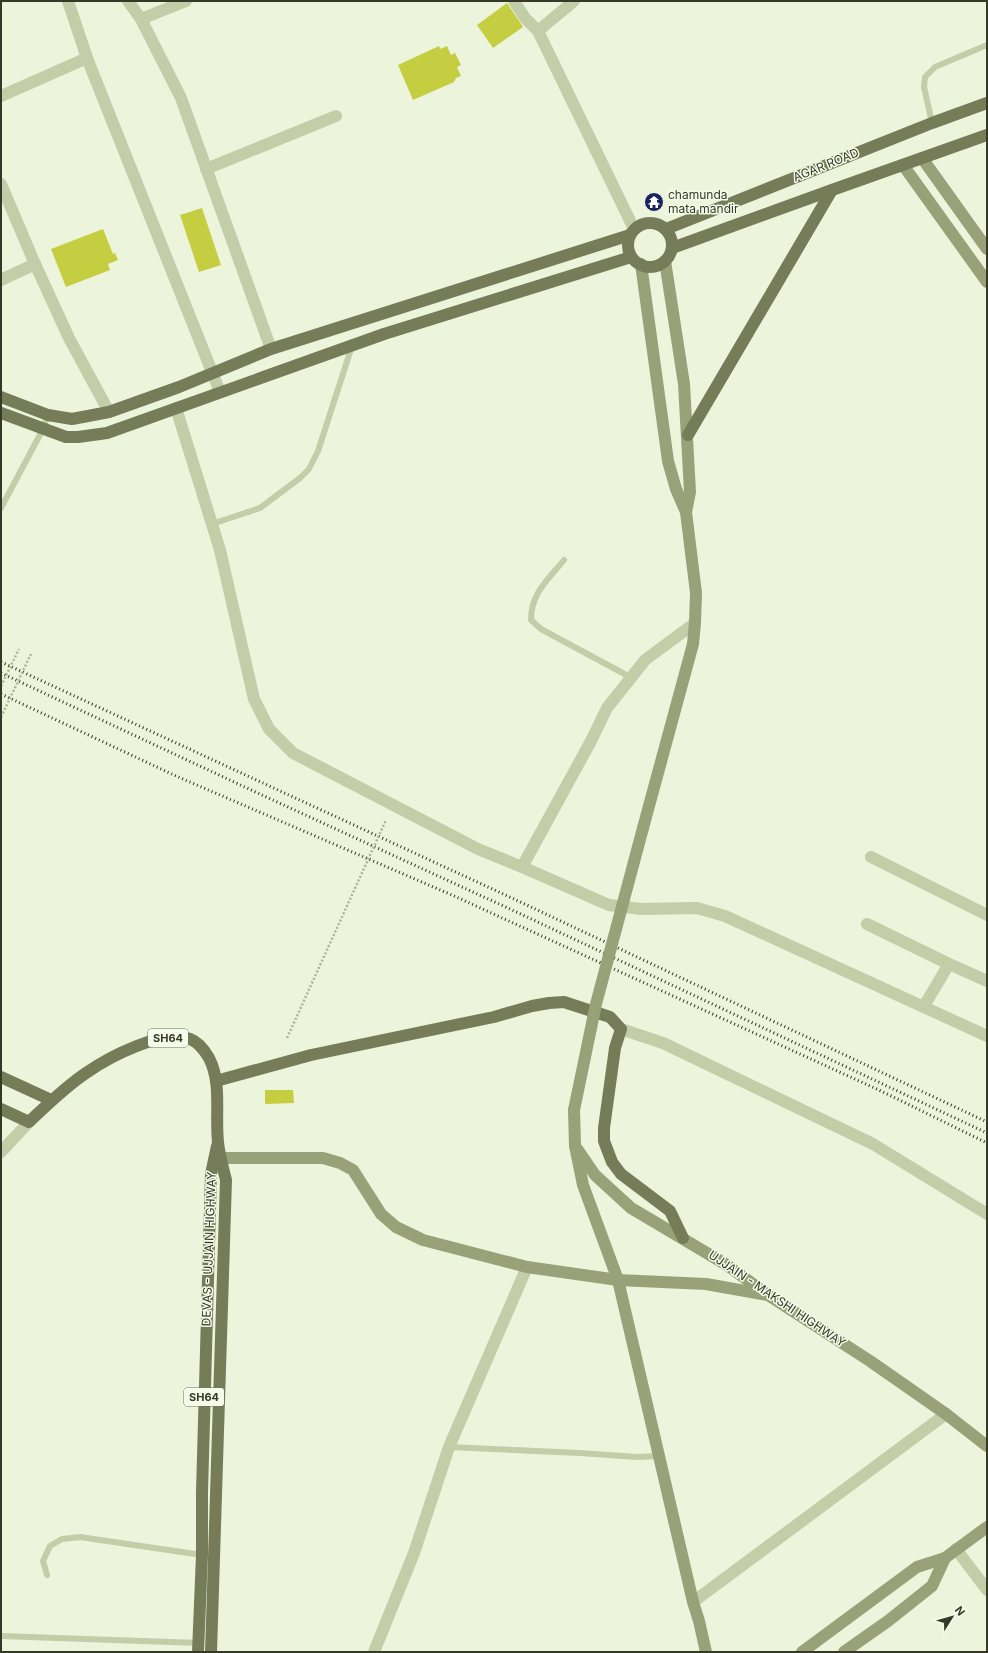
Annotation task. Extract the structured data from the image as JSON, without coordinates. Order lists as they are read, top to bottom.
{
  "streets": {
    "main road": ["AGAR ROAD", "SH64", "DEVAS - UJJAIN HIGHWAY"],
    "street": ["UJJAIN - MAKSHI HIGHWAY"]
  },
  "crossings": [
    ["SH64", "DEVAS - UJJAIN HIGHWAY"]
  ],
  "places": {
    "temple": ["chamunda mata mandir"]
  },
  "north": "top right"
}
